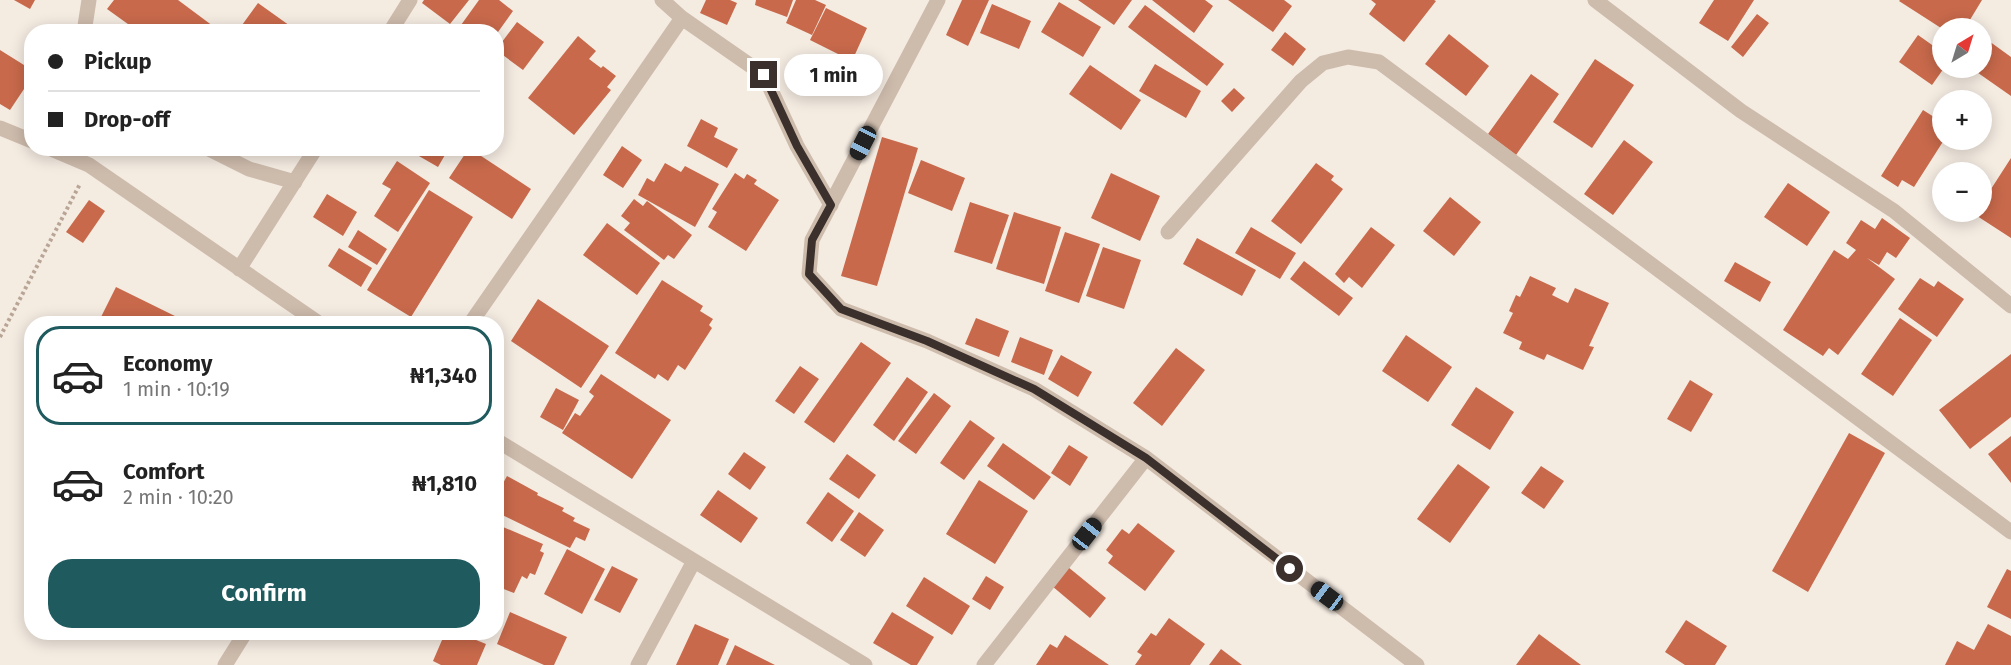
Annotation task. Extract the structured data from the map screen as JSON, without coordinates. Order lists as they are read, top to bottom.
{
  "north": "top right",
  "page": {
    "map_buttons": ["+", "−"],
    "banner": ["Pickup", "Drop-off"],
    "bubble": "1 min",
    "list": [
      {
        "name": "Economy",
        "note": "1 min · 10:19",
        "value": "₦1,340"
      },
      {
        "name": "Comfort",
        "note": "2 min · 10:20",
        "value": "₦1,810"
      }
    ],
    "buttons": "Confirm"
  }
}
